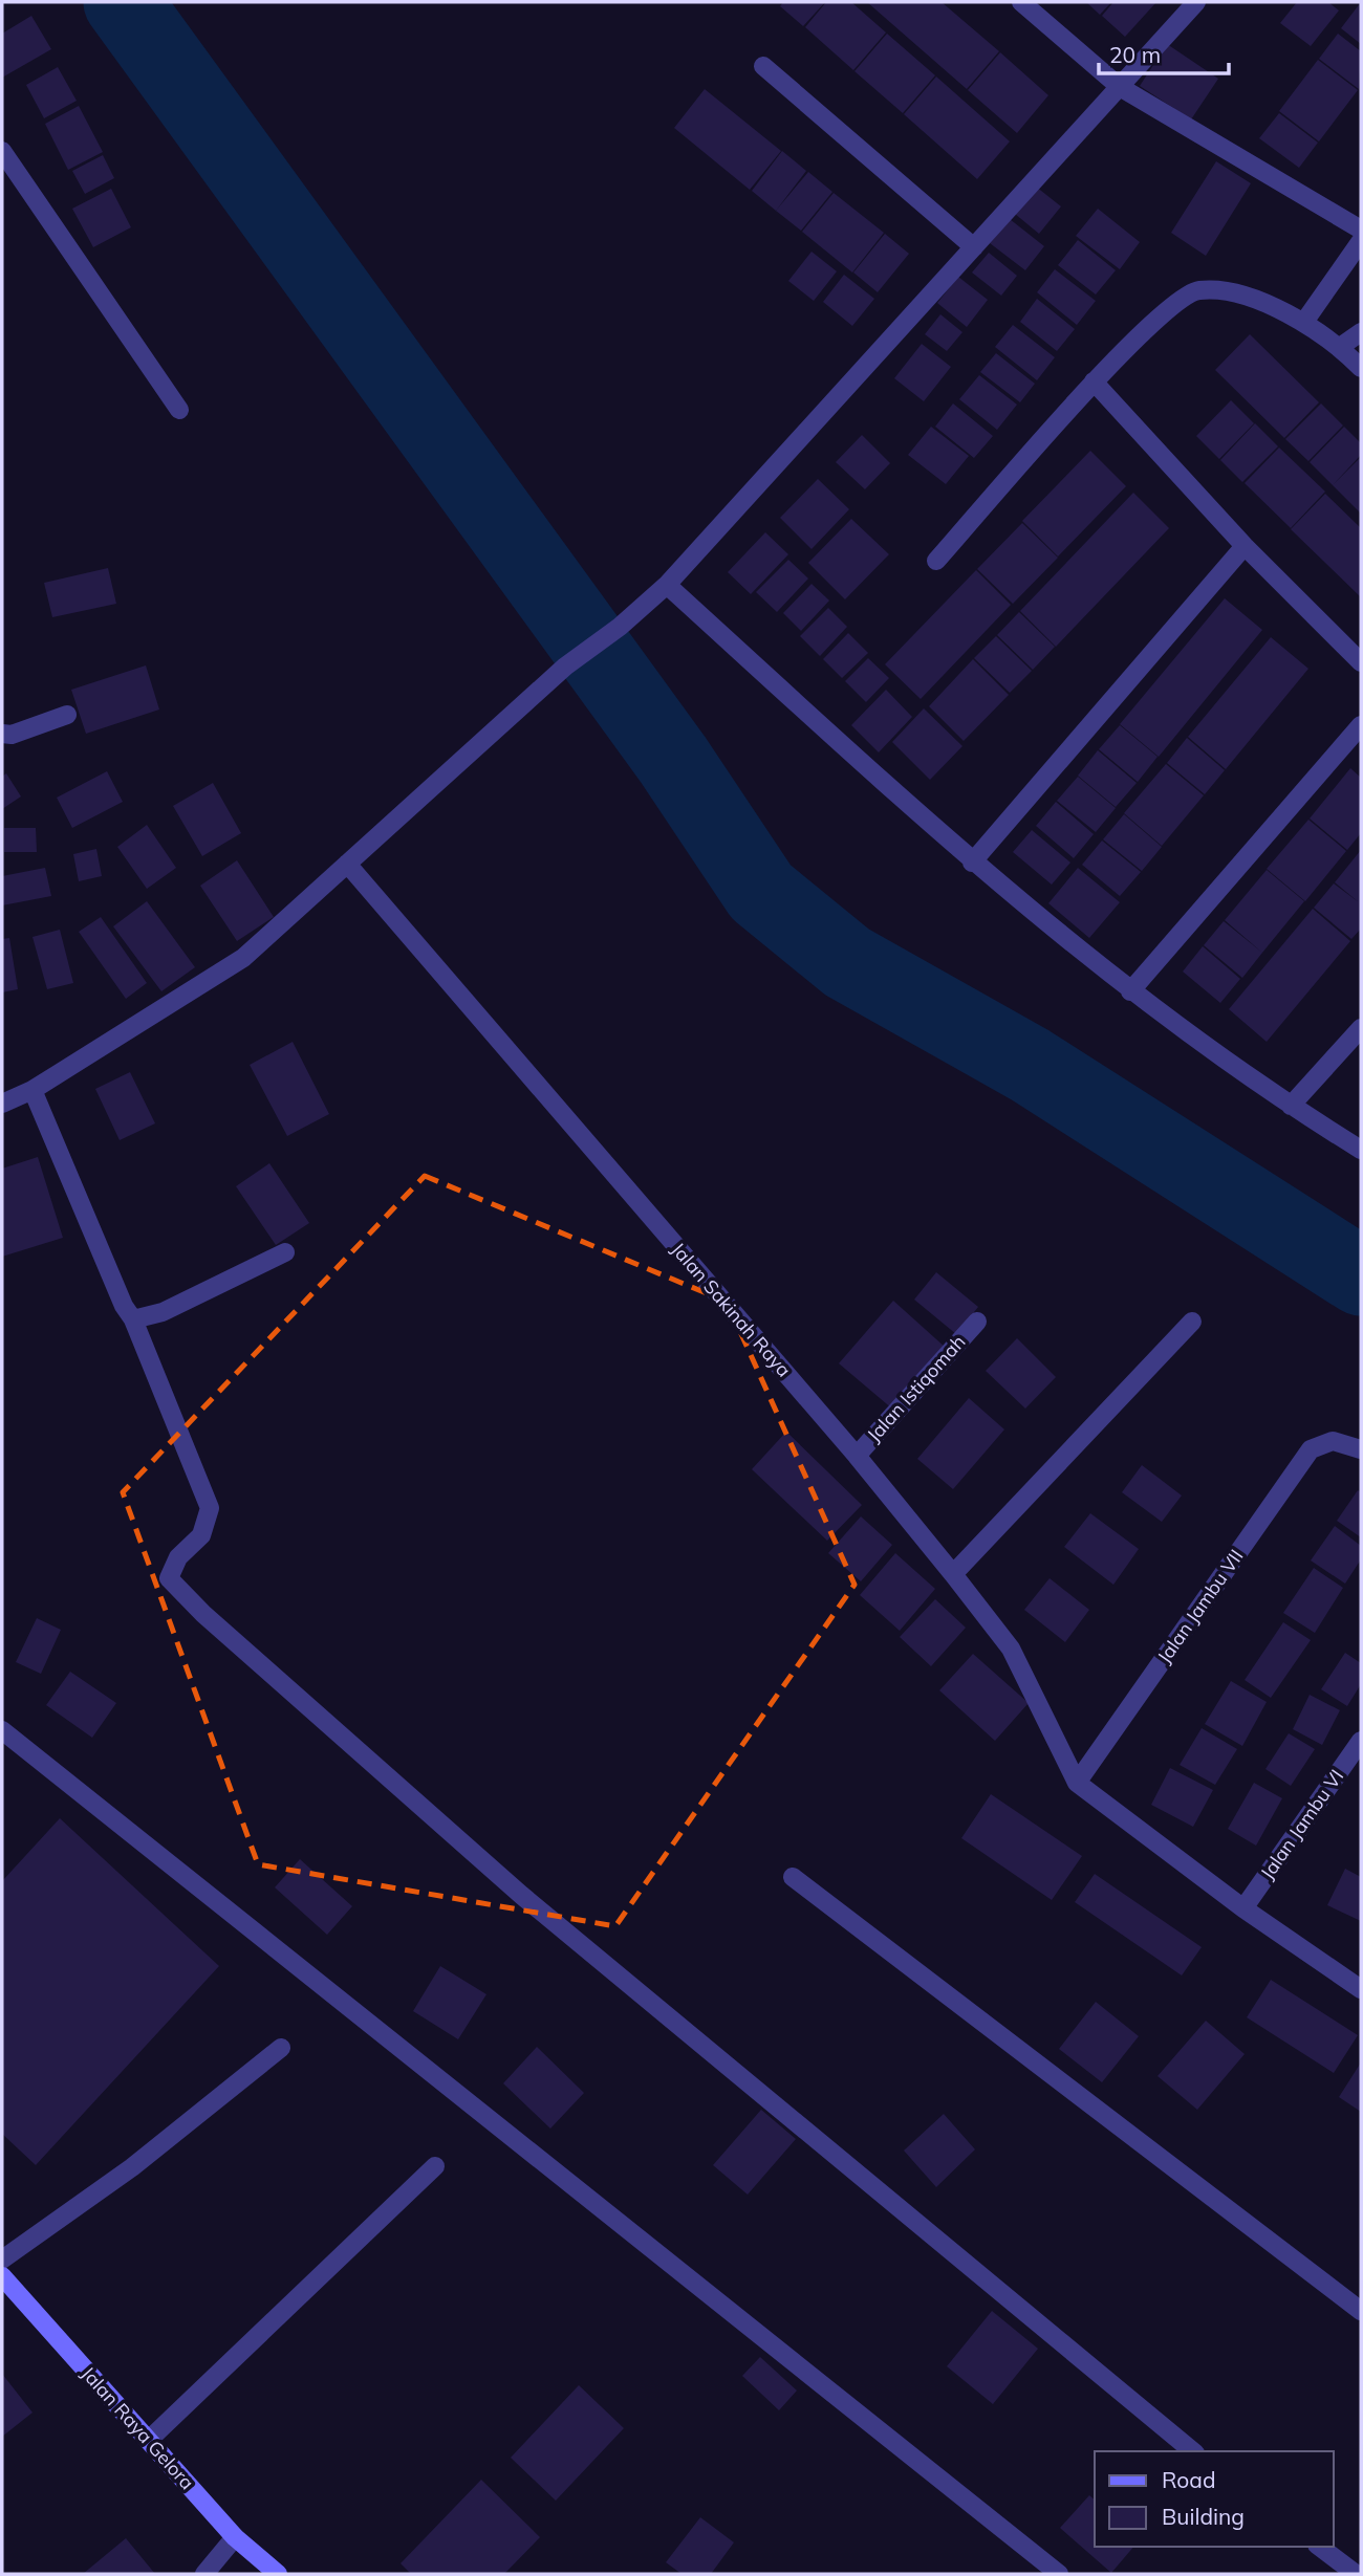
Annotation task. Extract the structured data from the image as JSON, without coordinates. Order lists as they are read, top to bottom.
{
  "streets": {
    "street": [
      "Jalan Sakinah Raya",
      "Jalan Istiqomah",
      "Jalan Jambu VII",
      "Jalan Jambu VI",
      "Jalan Raya Gelora"
    ]
  },
  "crossings": [
    ["Jalan Sakinah Raya", "Jalan Istiqomah"],
    ["Jalan Sakinah Raya", "Jalan Jambu VII"]
  ],
  "legend": ["Road", "Building"],
  "scale_bar": "20 m"
}
